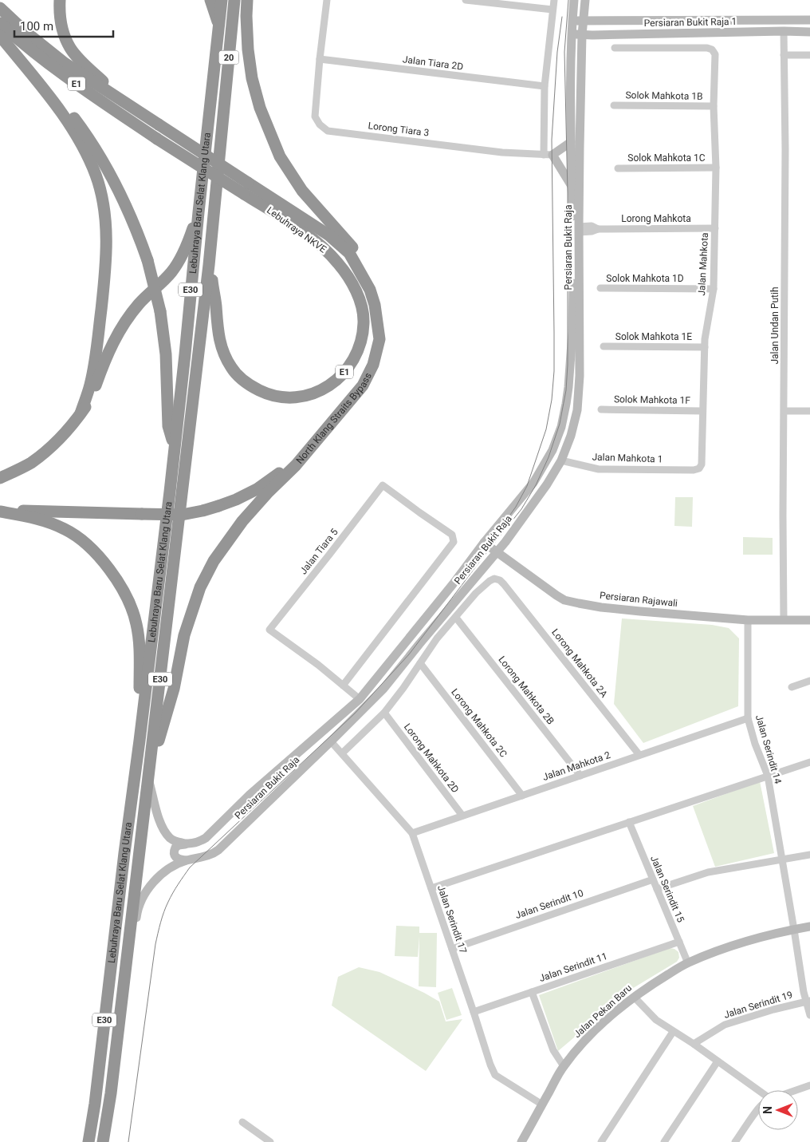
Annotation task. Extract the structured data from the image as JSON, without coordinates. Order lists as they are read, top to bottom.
{
  "streets": {
    "highway": [
      "20",
      "E1",
      "Lebuhraya Baru Selat Klang Utara",
      "Lebuhraya NKVE",
      "E30",
      "North Klang Straits Bypass"
    ],
    "main road": [
      "Persiaran Bukit Raja 1",
      "Persiaran Bukit Raja",
      "Persiaran Rajawali",
      "Jalan Pekan Baru"
    ],
    "street": [
      "Jalan Tiara 2D",
      "Solok Mahkota 1B",
      "Lorong Tiara 3",
      "Solok Mahkota 1C",
      "Lorong Mahkota",
      "Jalan Mahkota",
      "Solok Mahkota 1D",
      "Jalan Undan Putih",
      "Solok Mahkota 1E",
      "Solok Mahkota 1F",
      "Jalan Mahkota 1",
      "Jalan Tiara 5",
      "Lorong Mahkota 2A",
      "Lorong Mahkota 2B",
      "Lorong Mahkota 2C",
      "Jalan Serindit 14",
      "Lorong Mahkota 2D",
      "Jalan Mahkota 2",
      "Jalan Serindit 15",
      "Jalan Serindit 10",
      "Jalan Serindit 17",
      "Jalan Serindit 11",
      "Jalan Serindit 19"
    ]
  },
  "crossings": [
    ["Persiaran Bukit Raja 1", "Persiaran Bukit Raja"],
    ["Persiaran Bukit Raja 1", "Jalan Undan Putih"],
    ["Jalan Tiara 2D", "Lorong Tiara 3"],
    ["Solok Mahkota 1B", "Jalan Mahkota"],
    ["Solok Mahkota 1C", "Jalan Mahkota"],
    ["Lebuhraya Baru Selat Klang Utara", "Lebuhraya NKVE"],
    ["Lebuhraya Baru Selat Klang Utara", "Persiaran Bukit Raja"],
    ["Lebuhraya Baru Selat Klang Utara", "North Klang Straits Bypass"],
    ["Lorong Mahkota", "Persiaran Bukit Raja"],
    ["Lorong Mahkota", "Jalan Mahkota"],
    ["Lebuhraya NKVE", "North Klang Straits Bypass"],
    ["Persiaran Bukit Raja", "Jalan Mahkota 1"],
    ["Persiaran Bukit Raja", "Persiaran Rajawali"],
    ["Persiaran Bukit Raja", "Jalan Serindit 17"],
    ["Jalan Mahkota", "Solok Mahkota 1D"],
    ["Jalan Mahkota", "Solok Mahkota 1E"],
    ["Jalan Mahkota", "Solok Mahkota 1F"],
    ["Jalan Mahkota", "Jalan Mahkota 1"],
    ["E30", "North Klang Straits Bypass"],
    ["Jalan Undan Putih", "Persiaran Rajawali"],
    ["Persiaran Rajawali", "Jalan Serindit 14"],
    ["Lorong Mahkota 2A", "Lorong Mahkota 2B"],
    ["Lorong Mahkota 2A", "Jalan Mahkota 2"],
    ["Lorong Mahkota 2B", "Jalan Mahkota 2"],
    ["Lorong Mahkota 2C", "Jalan Mahkota 2"],
    ["Jalan Serindit 14", "Jalan Mahkota 2"],
    ["Jalan Serindit 14", "Jalan Serindit 19"],
    ["Jalan Serindit 14", "Jalan Pekan Baru"],
    ["Lorong Mahkota 2D", "Jalan Mahkota 2"],
    ["Jalan Mahkota 2", "Jalan Serindit 17"],
    ["Jalan Serindit 15", "Jalan Serindit 10"],
    ["Jalan Serindit 15", "Jalan Serindit 11"],
    ["Jalan Serindit 15", "Jalan Pekan Baru"],
    ["Jalan Serindit 10", "Jalan Serindit 17"],
    ["Jalan Serindit 17", "Jalan Serindit 11"],
    ["Jalan Serindit 17", "Jalan Pekan Baru"]
  ],
  "scale_bar": "100 m",
  "north": "left"
}
